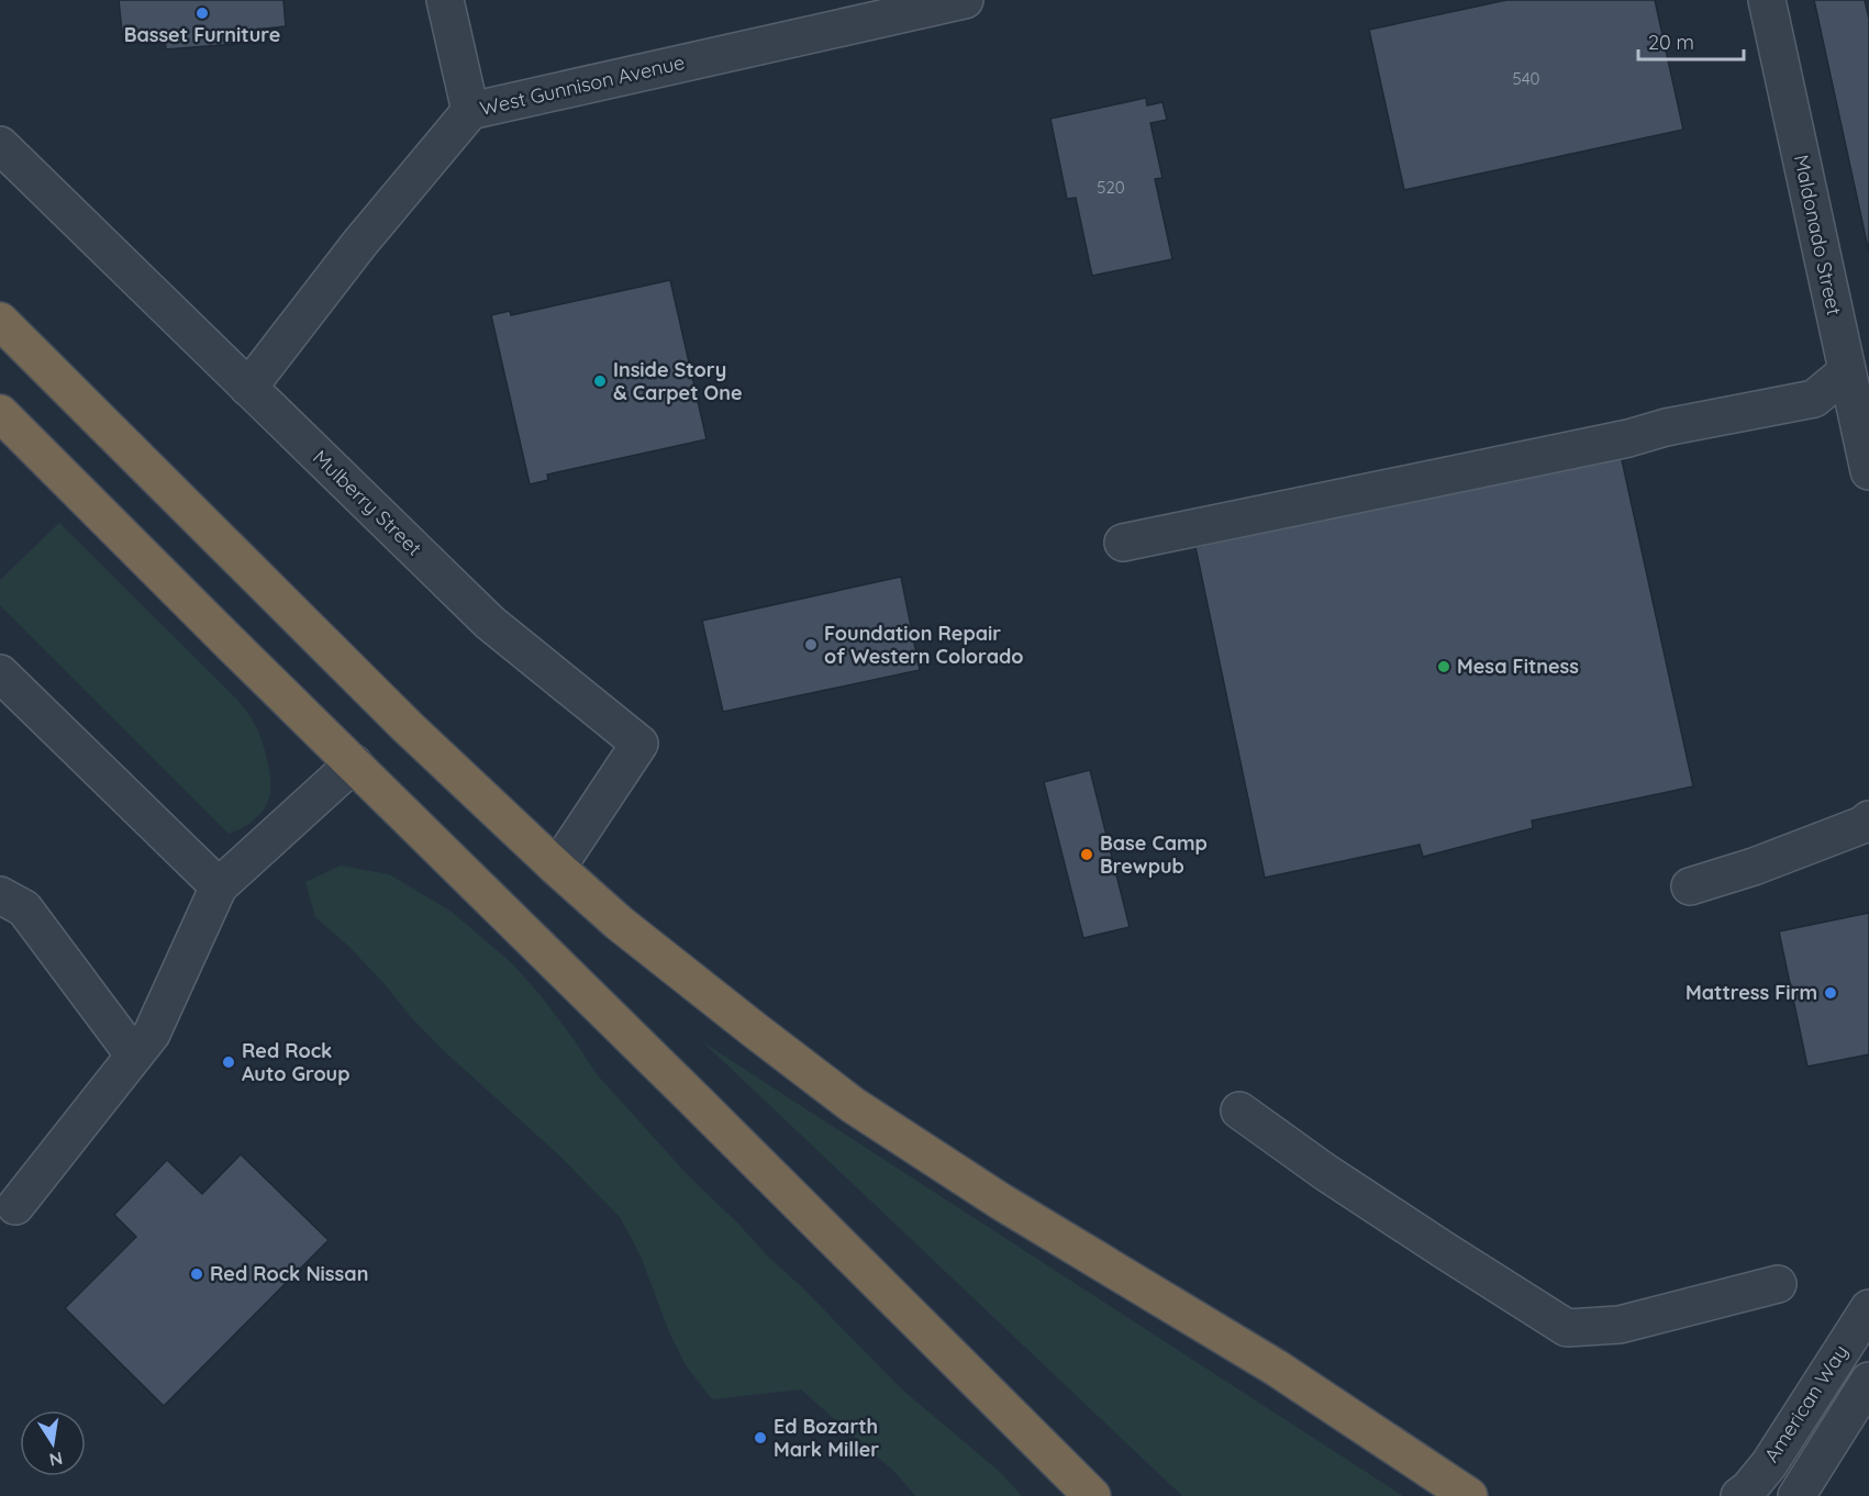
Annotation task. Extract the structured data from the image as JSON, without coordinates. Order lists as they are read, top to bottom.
{
  "streets": {
    "street": [
      "West Gunnison Avenue",
      "Maldonado Street",
      "Mulberry Street",
      "American Way"
    ]
  },
  "crossings": [
    ["West Gunnison Avenue", "Mulberry Street"]
  ],
  "places": [
    "Basset Furniture",
    "Inside Story & Carpet One",
    "Foundation Repair of Western Colorado",
    "Mesa Fitness",
    "Base Camp Brewpub",
    "Mattress Firm",
    "Red Rock Auto Group",
    "Red Rock Nissan",
    "Ed Bozarth Mark Miller"
  ],
  "house_numbers": ["540", "520"],
  "scale_bar": "20 m",
  "north": "bottom"
}
